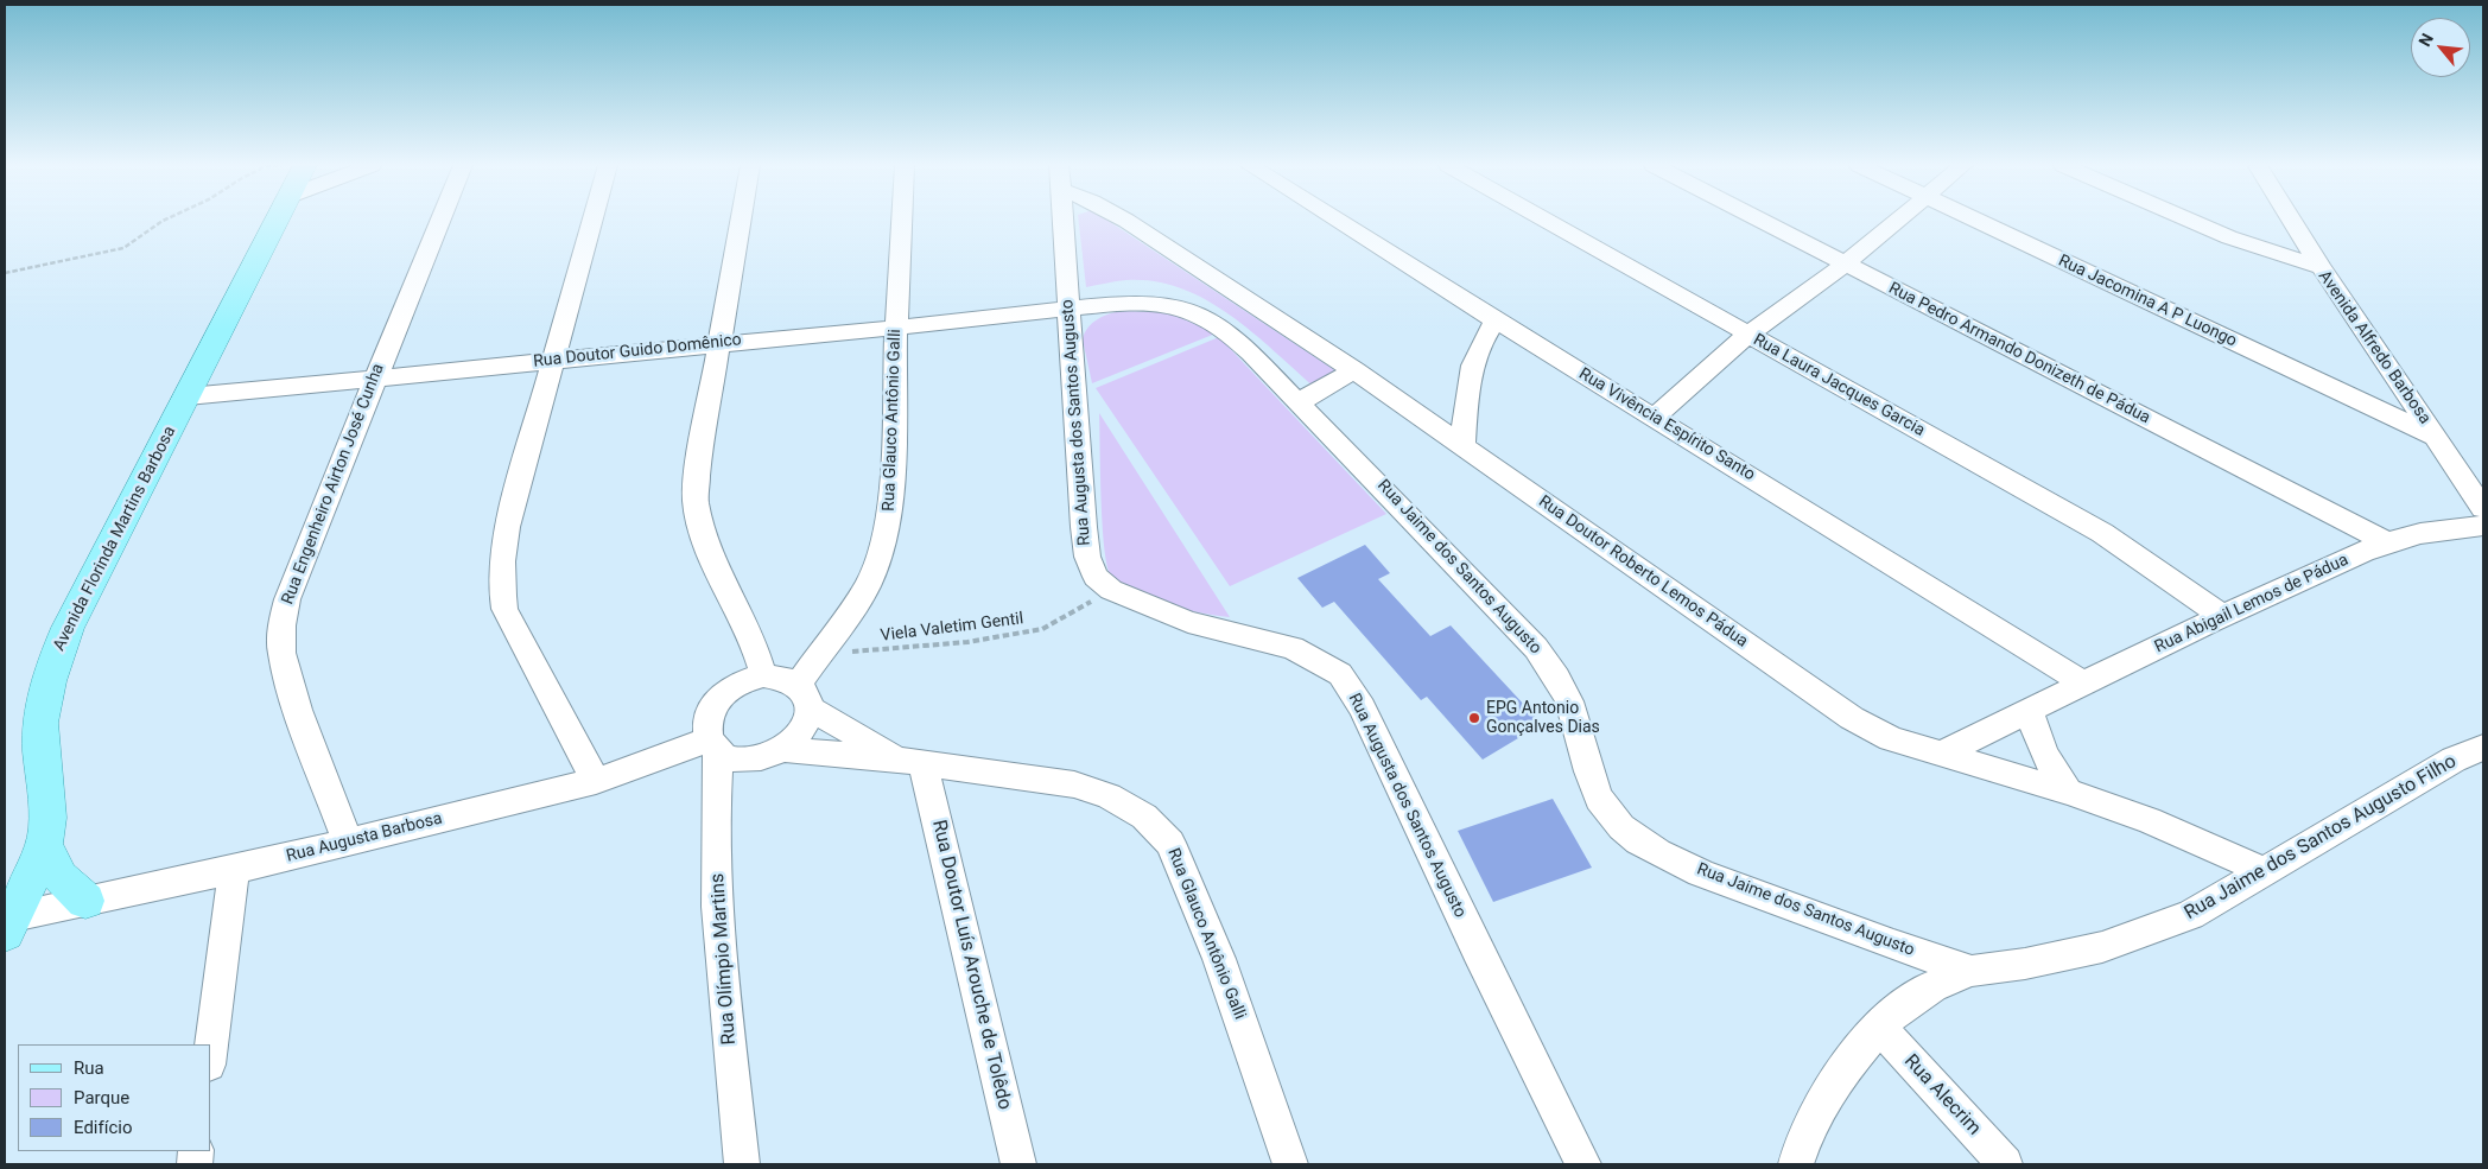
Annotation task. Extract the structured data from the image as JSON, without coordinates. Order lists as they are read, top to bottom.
{
  "streets": {
    "main road": ["Avenida Florinda Martins Barbosa"],
    "street": [
      "Rua Jacomina A P Luongo",
      "Avenida Alfredo Barbosa",
      "Rua Doutor Guido Domênico",
      "Rua Pedro Armando Donizeth de Pádua",
      "Rua Laura Jacques Garcia",
      "Rua Glauco Antônio Galli",
      "Rua Augusta dos Santos Augusto",
      "Rua Vivência Espírito Santo",
      "Rua Engenheiro Airton José Cunha",
      "Rua Jaime dos Santos Augusto",
      "Rua Doutor Roberto Lemos Pádua",
      "Rua Abigail Lemos de Pádua",
      "Rua Augusta Barbosa",
      "Rua Jaime dos Santos Augusto Filho",
      "Rua Olímpio Martins",
      "Rua Doutor Luís Arouche de Tolêdo",
      "Rua Alecrim"
    ],
    "path": ["Viela Valetim Gentil"]
  },
  "crossings": [
    ["Rua Jacomina A P Luongo", "Avenida Alfredo Barbosa"],
    ["Rua Doutor Guido Domênico", "Rua Glauco Antônio Galli"],
    ["Rua Doutor Guido Domênico", "Rua Augusta dos Santos Augusto"],
    ["Rua Doutor Guido Domênico", "Rua Engenheiro Airton José Cunha"],
    ["Rua Doutor Guido Domênico", "Avenida Florinda Martins Barbosa"],
    ["Rua Doutor Guido Domênico", "Rua Jaime dos Santos Augusto"],
    ["Rua Pedro Armando Donizeth de Pádua", "Rua Abigail Lemos de Pádua"],
    ["Rua Laura Jacques Garcia", "Rua Abigail Lemos de Pádua"],
    ["Rua Glauco Antônio Galli", "Viela Valetim Gentil"],
    ["Rua Glauco Antônio Galli", "Rua Augusta Barbosa"],
    ["Rua Glauco Antônio Galli", "Rua Olímpio Martins"],
    ["Rua Glauco Antônio Galli", "Rua Doutor Luís Arouche de Tolêdo"],
    ["Rua Augusta dos Santos Augusto", "Rua Jaime dos Santos Augusto"],
    ["Rua Augusta dos Santos Augusto", "Viela Valetim Gentil"],
    ["Rua Vivência Espírito Santo", "Rua Abigail Lemos de Pádua"],
    ["Rua Engenheiro Airton José Cunha", "Rua Augusta Barbosa"],
    ["Avenida Florinda Martins Barbosa", "Rua Augusta Barbosa"],
    ["Rua Jaime dos Santos Augusto", "Rua Jaime dos Santos Augusto Filho"],
    ["Rua Doutor Roberto Lemos Pádua", "Rua Abigail Lemos de Pádua"],
    ["Rua Doutor Roberto Lemos Pádua", "Rua Jaime dos Santos Augusto Filho"],
    ["Rua Augusta Barbosa", "Rua Olímpio Martins"],
    ["Rua Jaime dos Santos Augusto Filho", "Rua Alecrim"]
  ],
  "places": ["EPG Antonio Gonçalves Dias"],
  "legend": ["Rua", "Parque", "Edifício"],
  "north": "top left"
}
